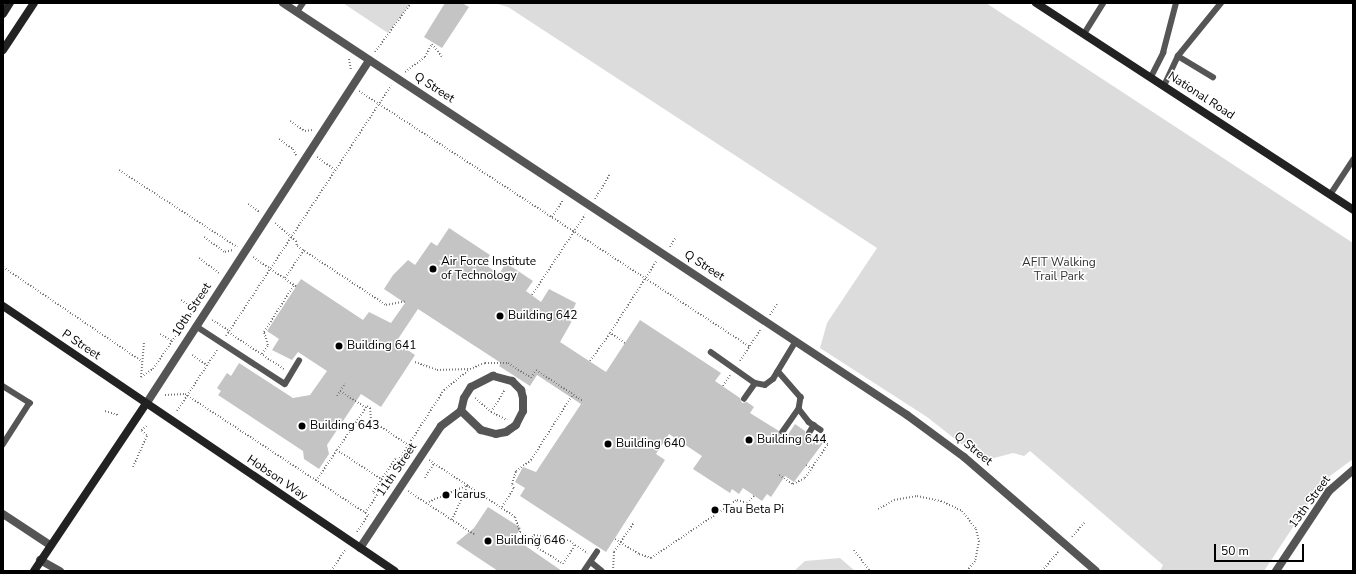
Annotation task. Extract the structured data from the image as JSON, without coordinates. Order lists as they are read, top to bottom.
{
  "streets": {
    "street": [
      "Q Street",
      "National Road",
      "10th Street",
      "P Street",
      "11th Street",
      "Hobson Way",
      "13th Street"
    ]
  },
  "crossings": [
    ["Q Street", "10th Street"],
    ["10th Street", "P Street"],
    ["10th Street", "Hobson Way"],
    ["P Street", "Hobson Way"],
    ["11th Street", "Hobson Way"]
  ],
  "parks": ["AFIT Walking Trail Park"],
  "places": [
    "Air Force Institute of Technology",
    "Building 642",
    "Building 641",
    "Building 643",
    "Building 644",
    "Building 640",
    "Icarus",
    "Tau Beta Pi",
    "Building 646"
  ],
  "scale_bar": "50 m"
}
